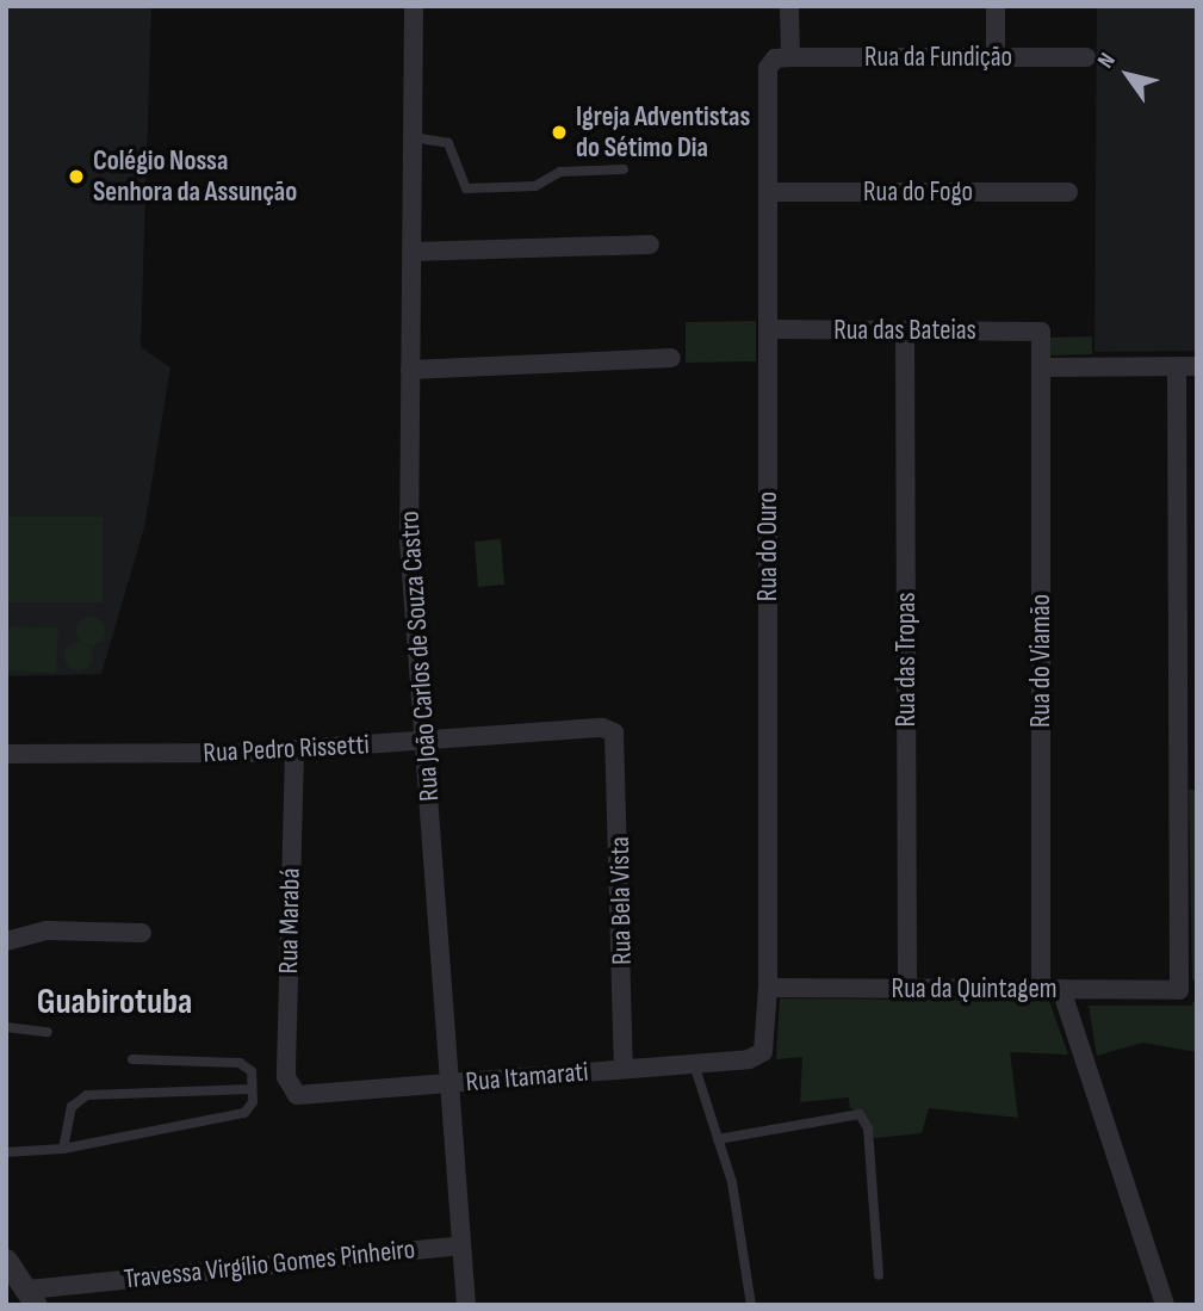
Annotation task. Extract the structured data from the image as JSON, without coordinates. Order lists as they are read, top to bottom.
{
  "streets": {
    "street": [
      "Rua da Fundição",
      "Rua do Fogo",
      "Rua das Bateias",
      "Rua do Ouro",
      "Rua João Carlos de Souza Castro",
      "Rua das Tropas",
      "Rua do Viamão",
      "Rua Pedro Rissetti",
      "Rua Bela Vista",
      "Rua Marabá",
      "Rua da Quintagem",
      "Rua Itamarati",
      "Travessa Virgílio Gomes Pinheiro"
    ]
  },
  "crossings": [
    ["Rua da Fundição", "Rua do Ouro"],
    ["Rua do Fogo", "Rua do Ouro"],
    ["Rua das Bateias", "Rua do Ouro"],
    ["Rua das Bateias", "Rua das Tropas"],
    ["Rua das Bateias", "Rua do Viamão"],
    ["Rua do Ouro", "Rua da Quintagem"],
    ["Rua do Ouro", "Rua Itamarati"],
    ["Rua João Carlos de Souza Castro", "Rua Pedro Rissetti"],
    ["Rua João Carlos de Souza Castro", "Rua Itamarati"],
    ["Rua João Carlos de Souza Castro", "Travessa Virgílio Gomes Pinheiro"],
    ["Rua das Tropas", "Rua da Quintagem"],
    ["Rua do Viamão", "Rua da Quintagem"],
    ["Rua Pedro Rissetti", "Rua Bela Vista"],
    ["Rua Pedro Rissetti", "Rua Marabá"],
    ["Rua Bela Vista", "Rua Itamarati"],
    ["Rua Marabá", "Rua Itamarati"]
  ],
  "districts": ["Guabirotuba"],
  "places": ["Igreja Adventistas do Sétimo Dia", "Colégio Nossa Senhora da Assunção"],
  "north": "top left"
}
